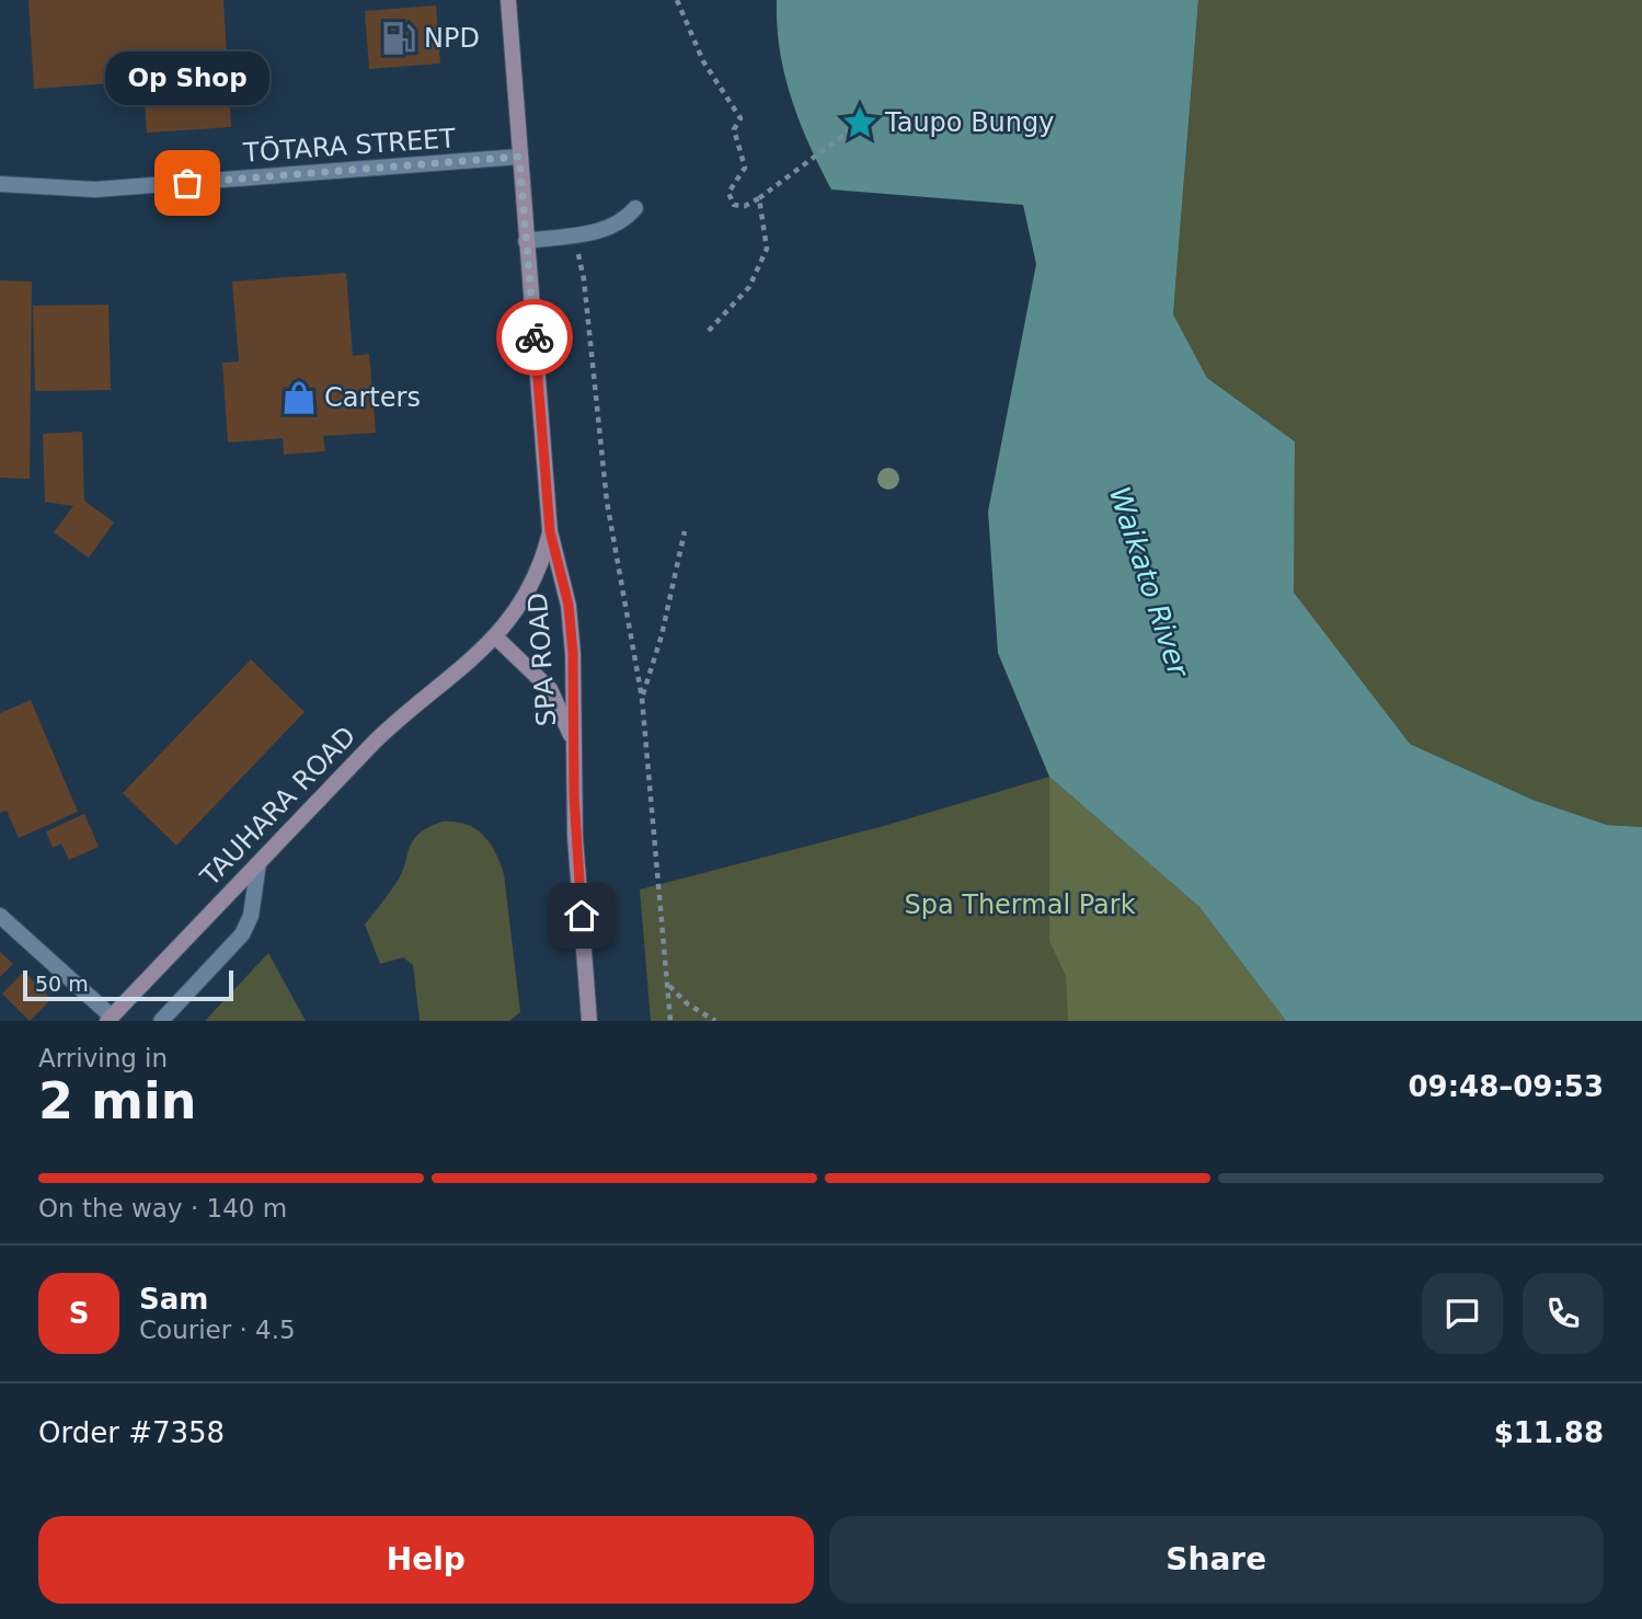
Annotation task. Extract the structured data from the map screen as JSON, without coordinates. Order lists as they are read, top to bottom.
{
  "streets": {
    "main road": ["SPA ROAD", "TAUHARA ROAD"],
    "street": ["TŌTARA STREET"]
  },
  "crossings": [
    ["TŌTARA STREET", "SPA ROAD"],
    ["SPA ROAD", "TAUHARA ROAD"]
  ],
  "water": ["Waikato River"],
  "parks": ["Spa Thermal Park"],
  "places": {
    "fuel station": ["NPD"],
    "place": ["Taupo Bungy"],
    "other": ["Op Shop"],
    "shop": ["Carters"]
  },
  "scale_bar": "50 m",
  "page": {
    "bubble": "Op Shop",
    "scale": "50 m",
    "heading": ["2 min", "Arriving in", "09:48–09:53"],
    "panel": [
      "Sam",
      "Courier · 4.5",
      "Order #7358",
      "$11.88"
    ],
    "bar": "On the way · 140 m",
    "round": "S",
    "buttons": ["Help", "Share"]
  }
}
